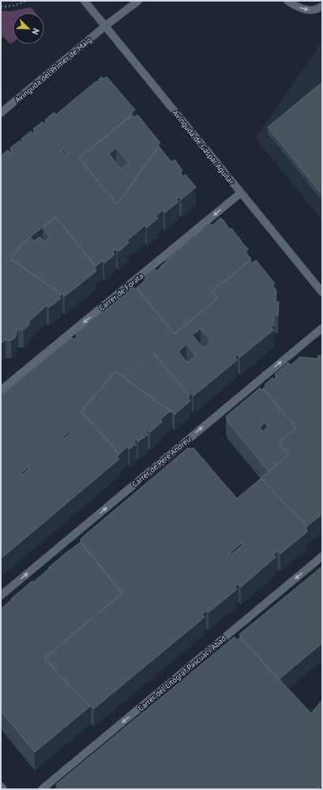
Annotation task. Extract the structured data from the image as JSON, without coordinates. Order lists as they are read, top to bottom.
{
  "streets": {
    "street": [
      "Avinguda del Primer de Maig",
      "Avinguda de Gaspar Aguilar",
      "Carrer de Forata",
      "Carrer de Pere Andreu",
      "Carrer del Litògraf Pascual i Abad"
    ]
  },
  "crossings": [
    ["Avinguda del Primer de Maig", "Avinguda de Gaspar Aguilar"],
    ["Avinguda de Gaspar Aguilar", "Carrer de Forata"]
  ],
  "one_way": ["Carrer de Forata", "Carrer de Pere Andreu", "Carrer del Litògraf Pascual i Abad"],
  "north": "bottom right"
}
